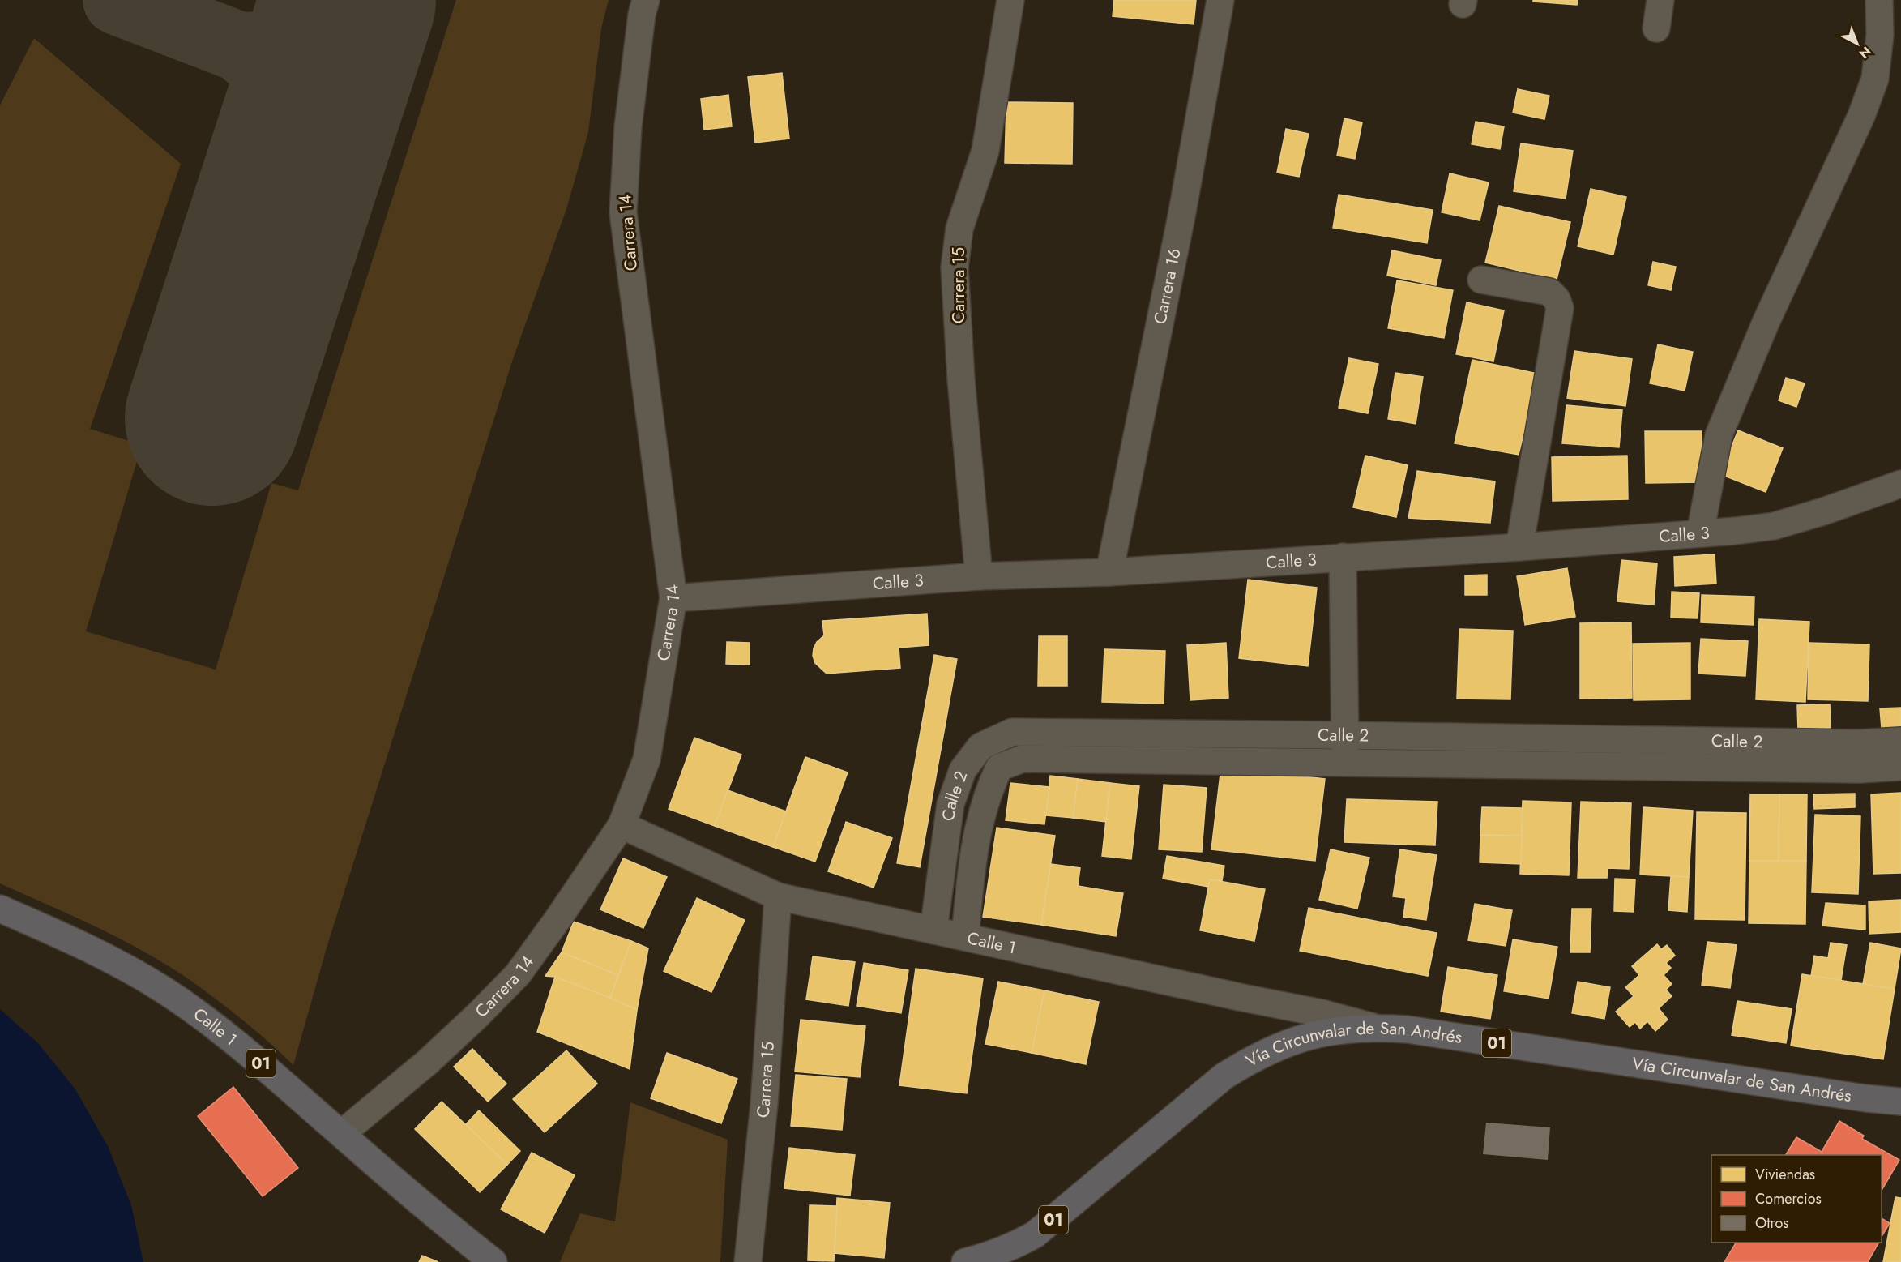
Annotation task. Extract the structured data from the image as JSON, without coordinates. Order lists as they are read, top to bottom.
{
  "streets": {
    "highway": ["Calle 1", "01", "Vía Circunvalar de San Andrés"],
    "street": [
      "Carrera 14",
      "Carrera 15",
      "Carrera 16",
      "Calle 3",
      "Calle 2"
    ]
  },
  "crossings": [
    ["Carrera 14", "Calle 3"],
    ["Carrera 14", "Calle 1"],
    ["Carrera 15", "Calle 3"],
    ["Carrera 15", "Calle 1"],
    ["Carrera 16", "Calle 3"],
    ["Calle 2", "Calle 1"],
    ["Calle 1", "Vía Circunvalar de San Andrés"]
  ],
  "legend": ["Viviendas", "Comercios", "Otros"],
  "north": "bottom right"
}
